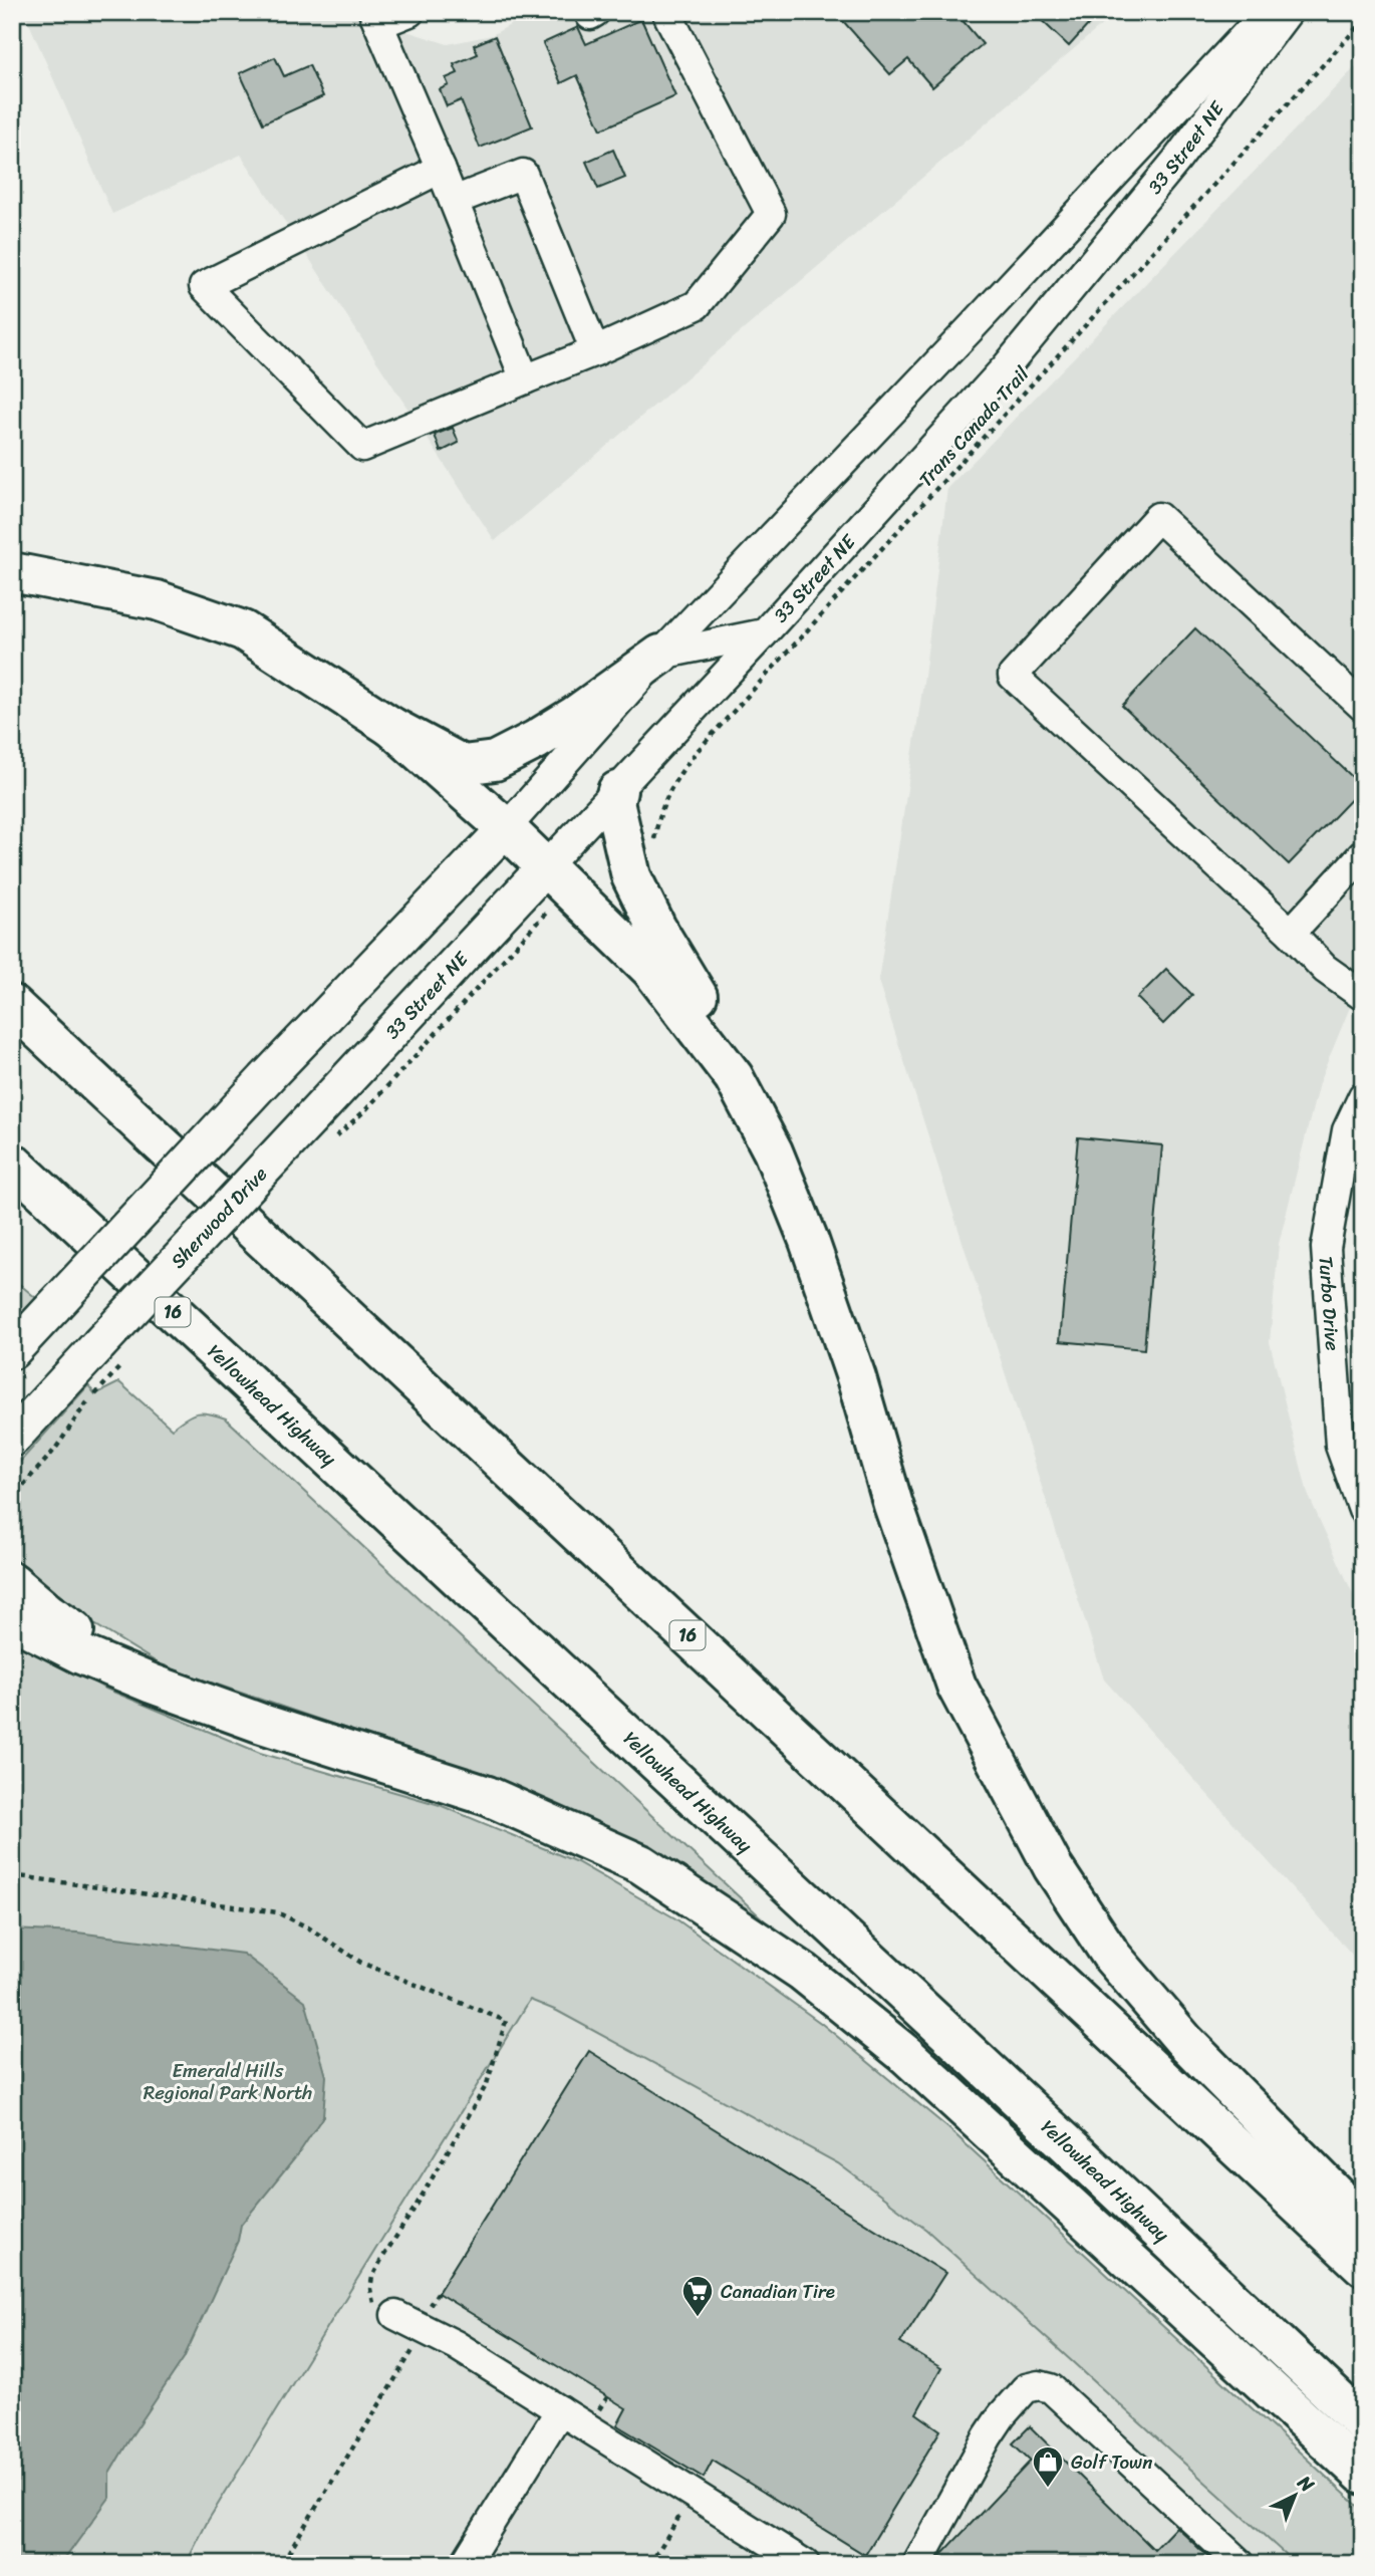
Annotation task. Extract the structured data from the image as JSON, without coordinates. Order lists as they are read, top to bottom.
{
  "streets": {
    "highway": ["16", "Yellowhead Highway"],
    "main road": ["33 Street NE", "Sherwood Drive"],
    "street": ["Turbo Drive"],
    "path": ["Trans Canada Trail"]
  },
  "crossings": [
    ["33 Street NE", "Sherwood Drive"]
  ],
  "parks": ["Emerald Hills Regional Park North"],
  "places": {
    "supermarket": ["Canadian Tire"],
    "shop": ["Golf Town"]
  },
  "north": "top right"
}
